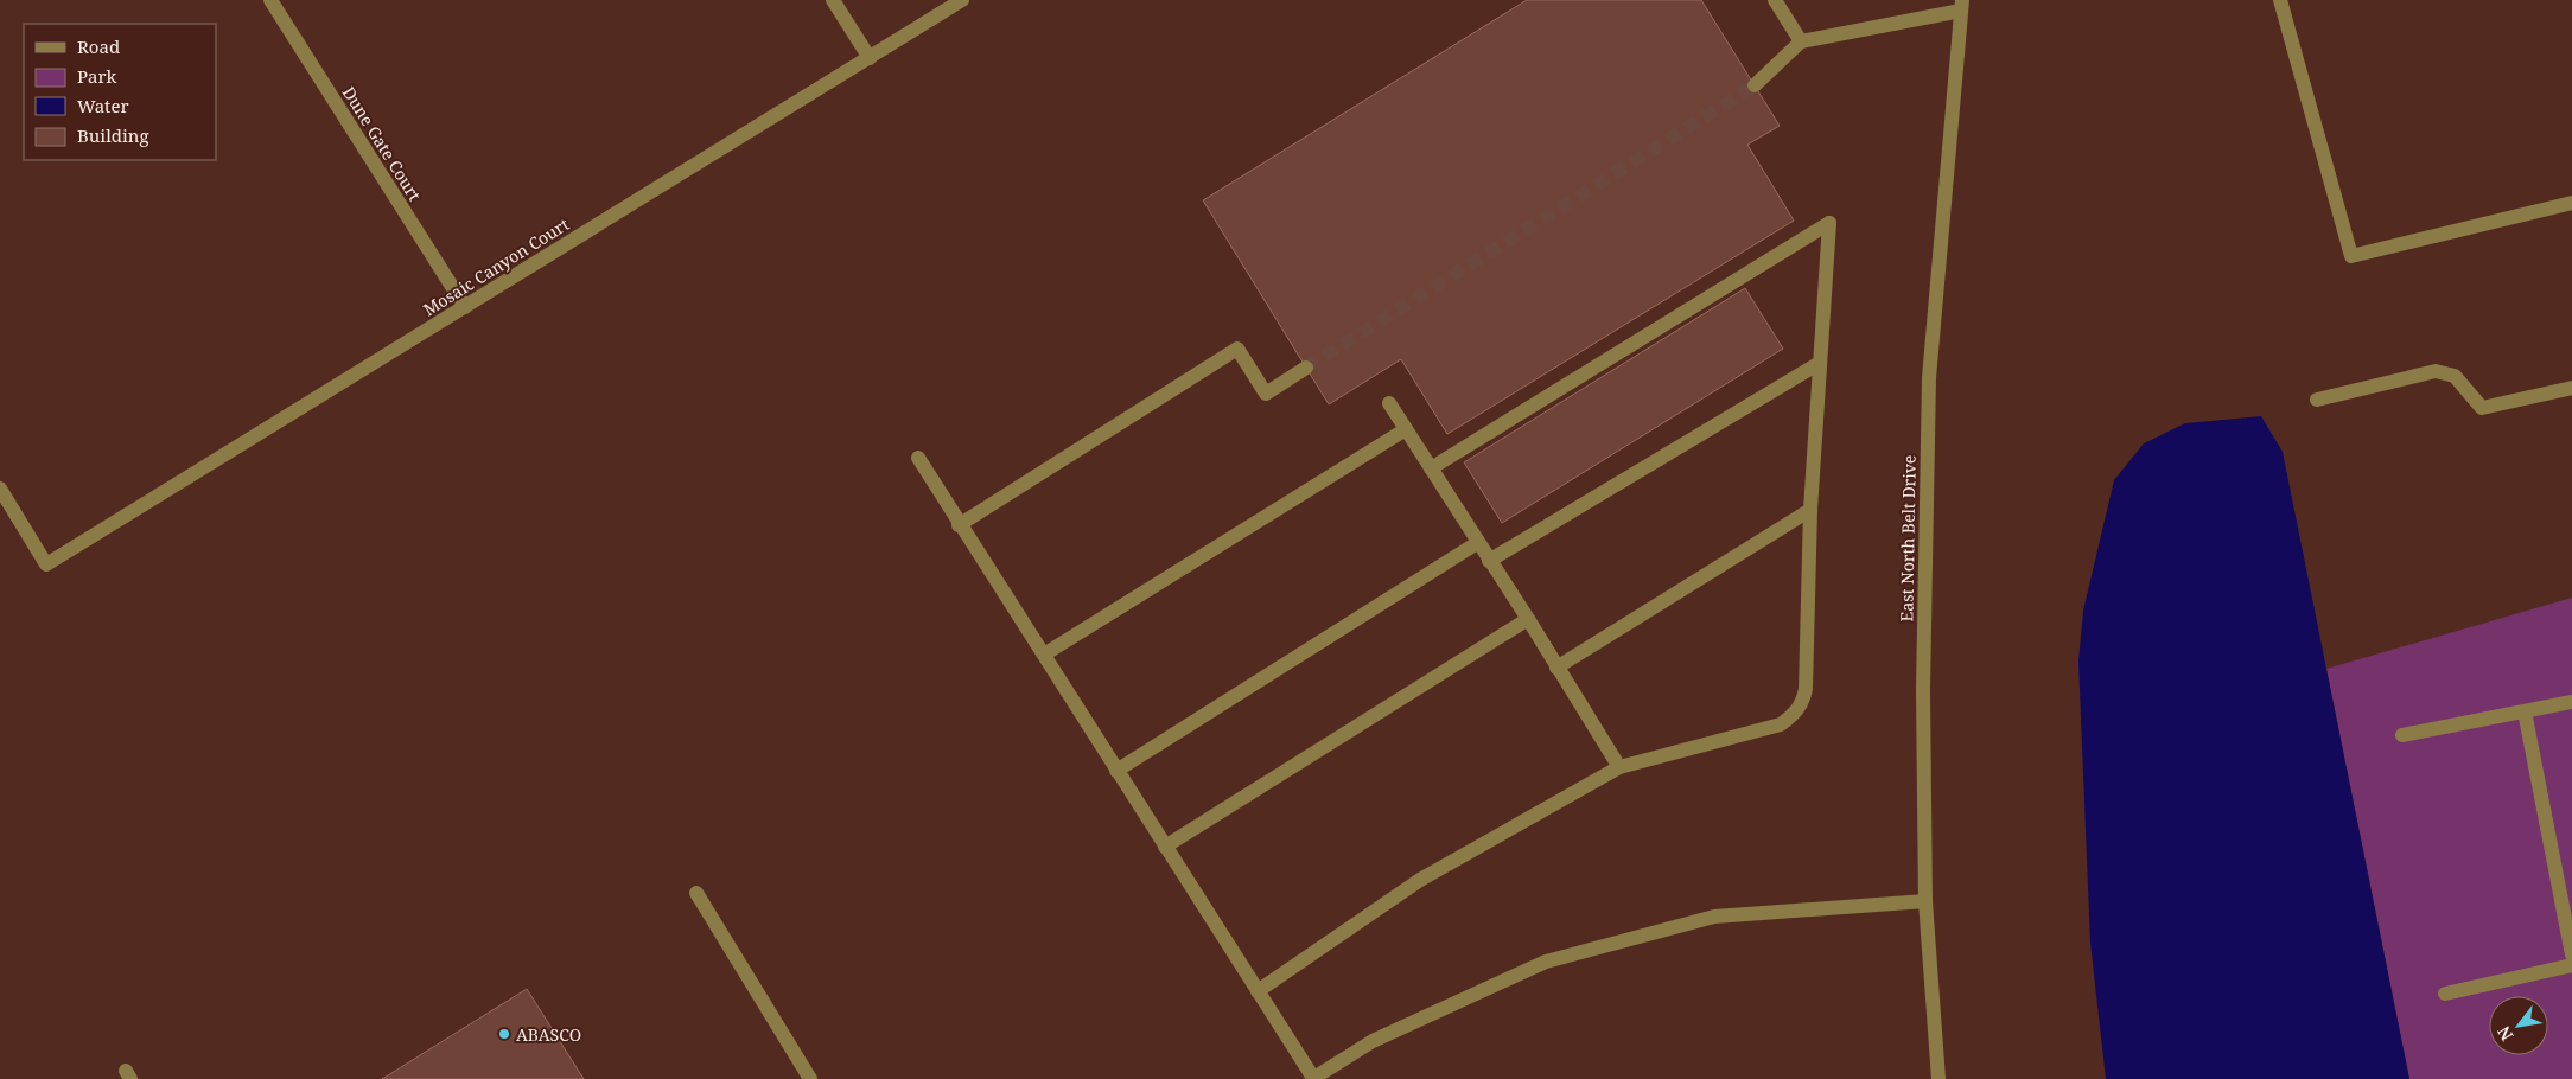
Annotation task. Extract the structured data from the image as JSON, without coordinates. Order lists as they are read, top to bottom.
{
  "streets": {
    "street": ["Dune Gate Court", "Mosaic Canyon Court", "East North Belt Drive"]
  },
  "crossings": [
    ["Dune Gate Court", "Mosaic Canyon Court"]
  ],
  "places": ["ABASCO"],
  "legend": [
    "Road",
    "Park",
    "Water",
    "Building"
  ],
  "north": "bottom left"
}
